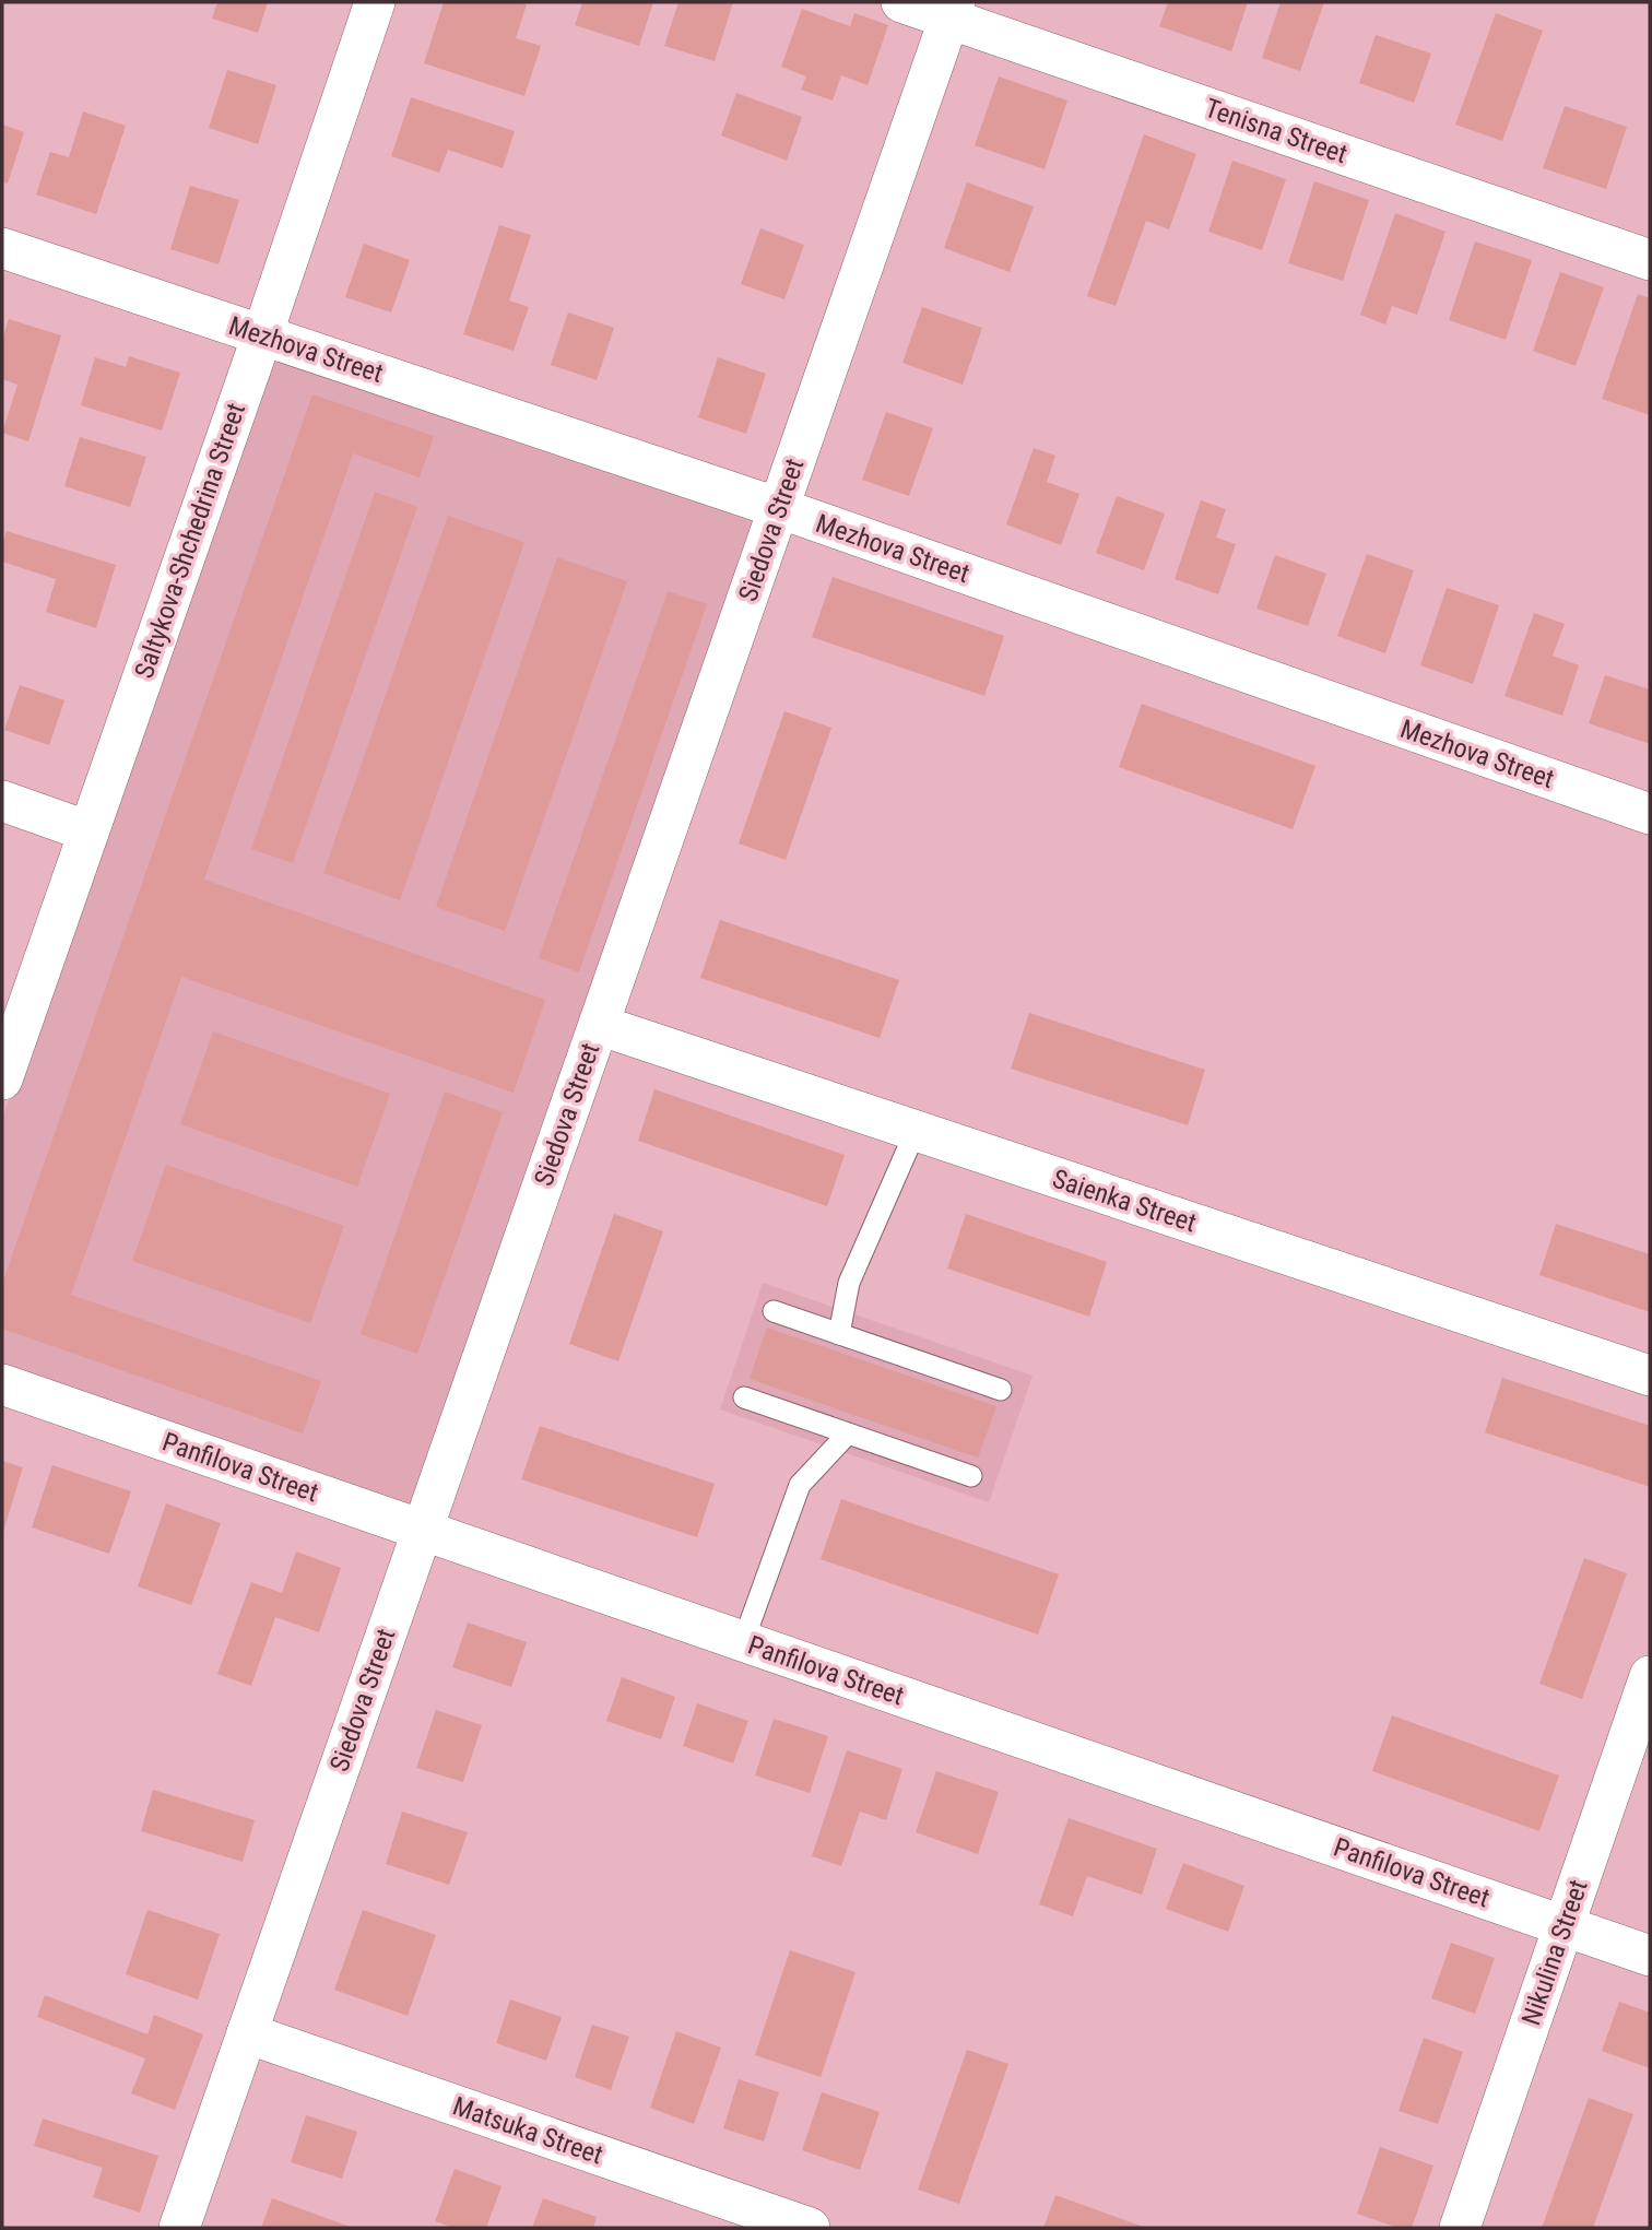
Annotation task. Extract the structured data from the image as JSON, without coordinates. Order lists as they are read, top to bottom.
{
  "streets": {
    "street": [
      "Tenisna Street",
      "Mezhova Street",
      "Siedova Street",
      "Saltykova-Shchedrina Street",
      "Saienka Street",
      "Panfilova Street",
      "Nikulina Street",
      "Matsuka Street"
    ]
  },
  "crossings": [
    ["Tenisna Street", "Siedova Street"],
    ["Mezhova Street", "Siedova Street"],
    ["Mezhova Street", "Saltykova-Shchedrina Street"],
    ["Siedova Street", "Saienka Street"],
    ["Siedova Street", "Panfilova Street"],
    ["Siedova Street", "Matsuka Street"],
    ["Panfilova Street", "Nikulina Street"]
  ]
}
